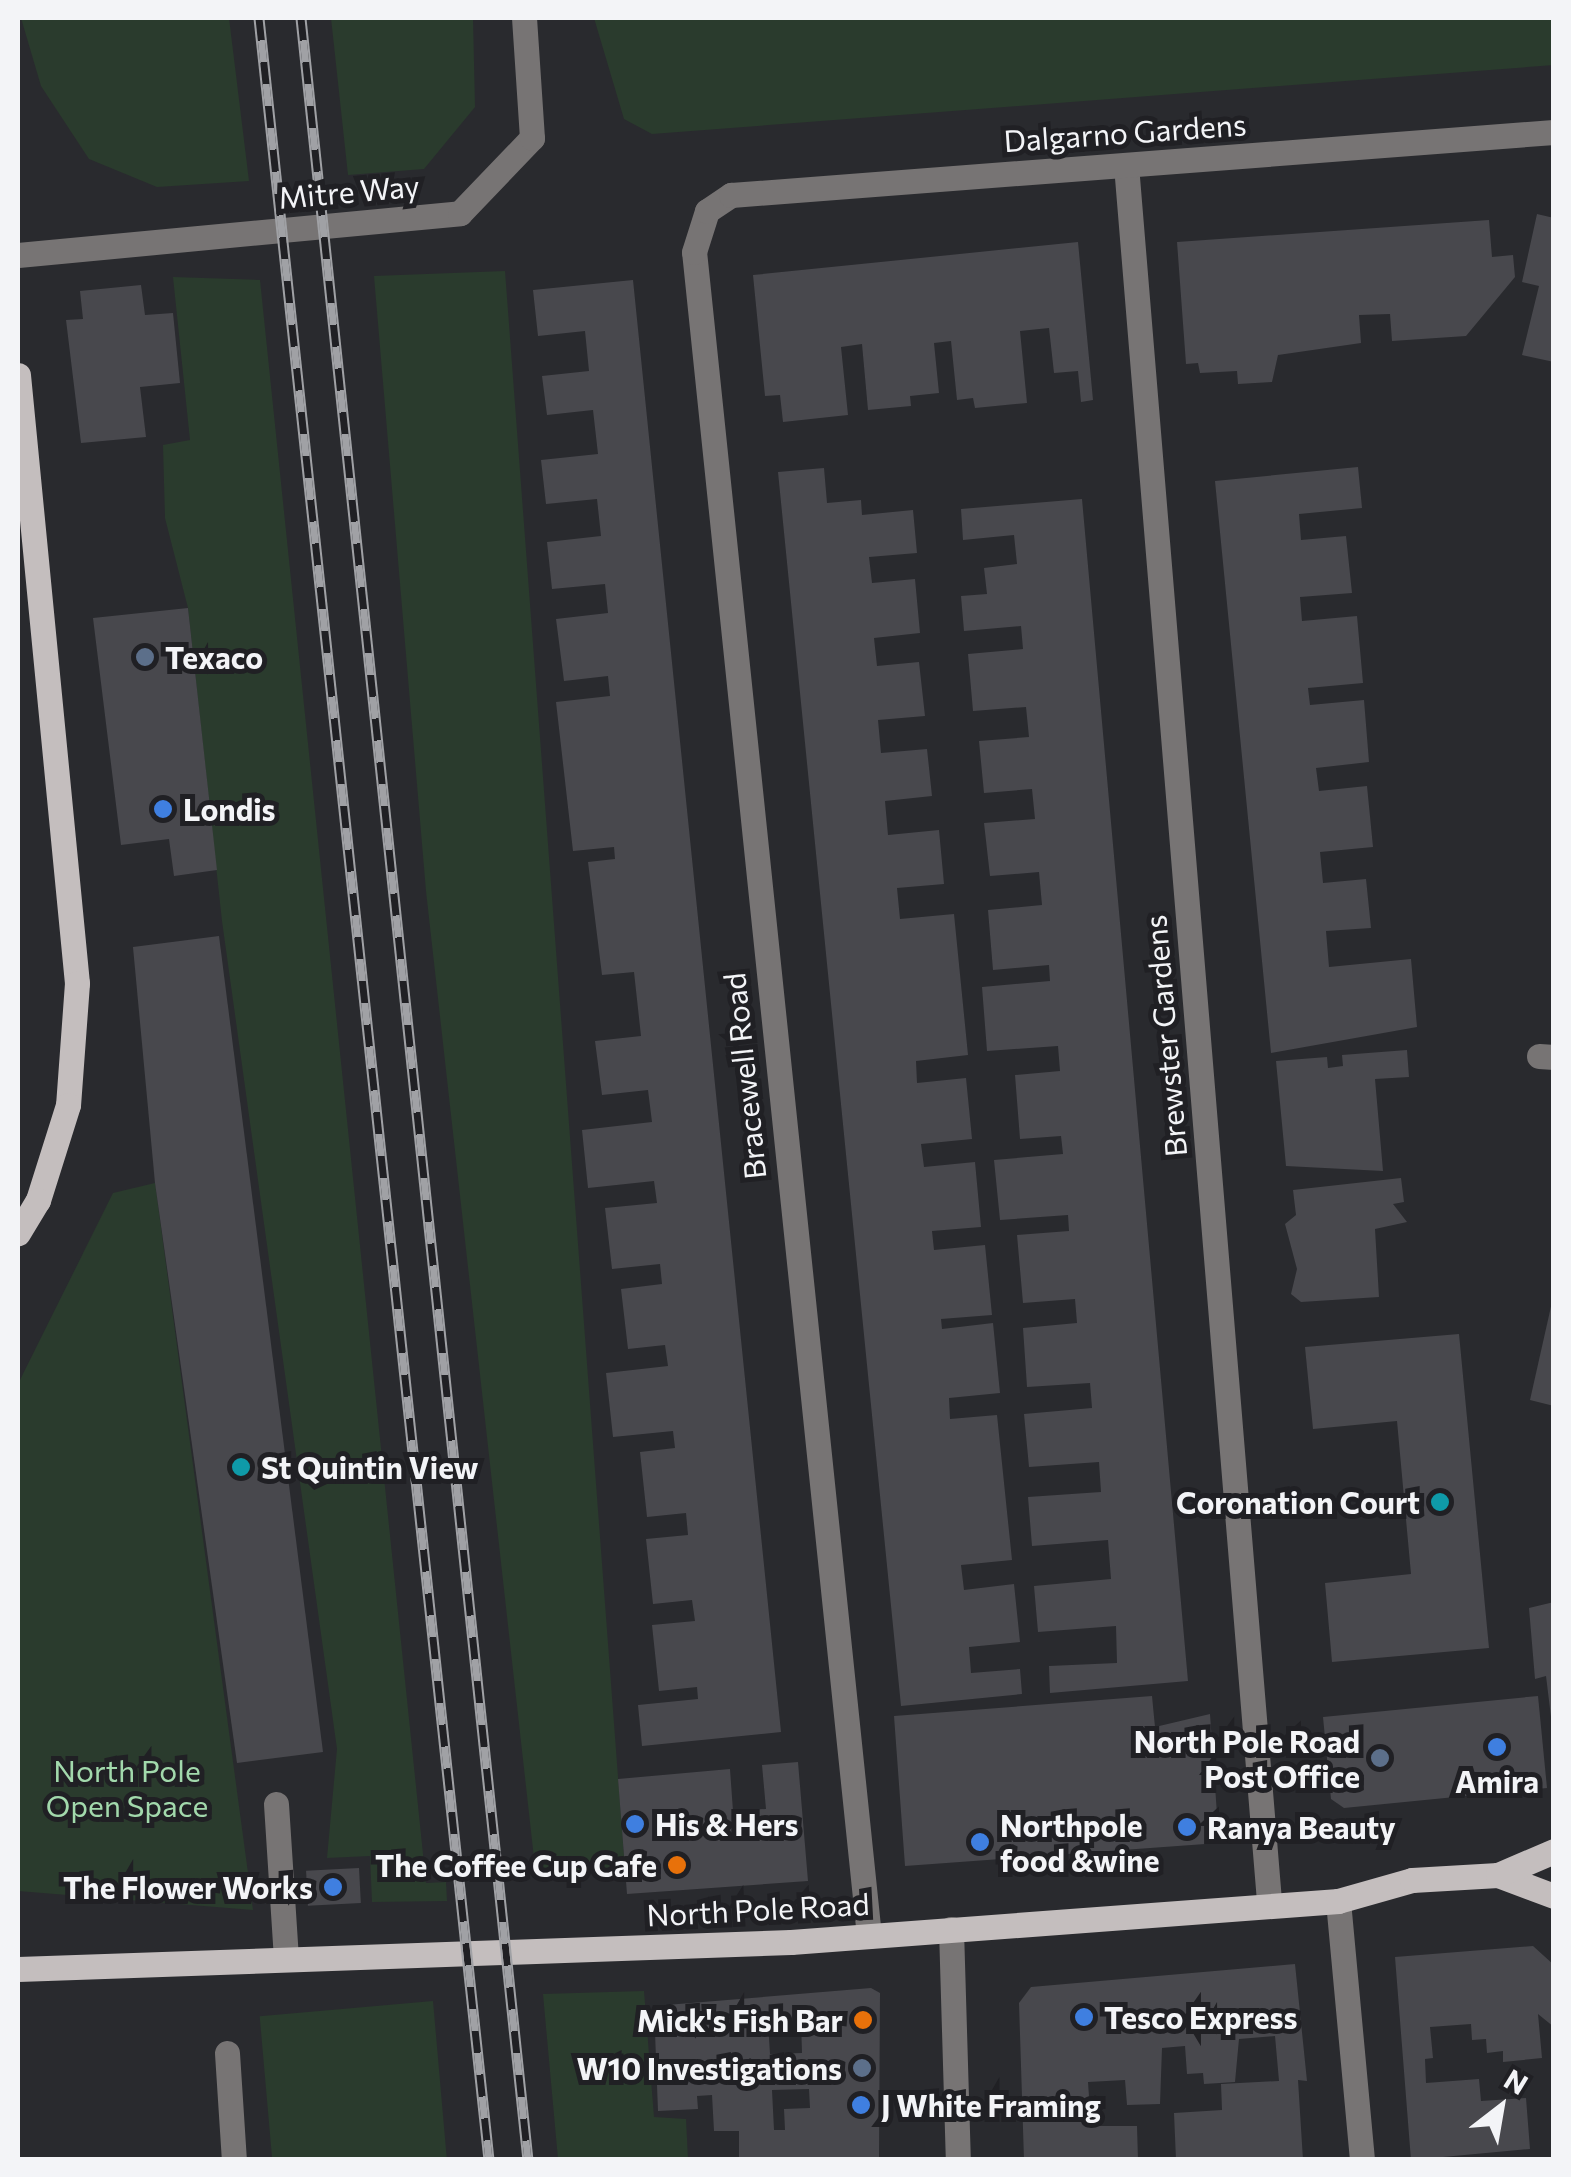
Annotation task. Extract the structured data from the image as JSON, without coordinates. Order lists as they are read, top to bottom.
{
  "streets": {
    "main road": ["North Pole Road"],
    "street": [
      "Dalgarno Gardens",
      "Mitre Way",
      "Brewster Gardens",
      "Bracewell Road"
    ]
  },
  "crossings": [
    ["Dalgarno Gardens", "Brewster Gardens"],
    ["Dalgarno Gardens", "Bracewell Road"],
    ["Brewster Gardens", "North Pole Road"],
    ["Bracewell Road", "North Pole Road"]
  ],
  "parks": ["North Pole Open Space"],
  "places": [
    "Texaco",
    "Londis",
    "St Quintin View",
    "Coronation Court",
    "Amira",
    "North Pole Road Post Office",
    "His & Hers",
    "Ranya Beauty",
    "Northpole food &wine",
    "The Coffee Cup Cafe",
    "The Flower Works",
    "Tesco Express",
    "Mick's Fish Bar",
    "W10 Investigations",
    "J White Framing"
  ],
  "north": "top right"
}
